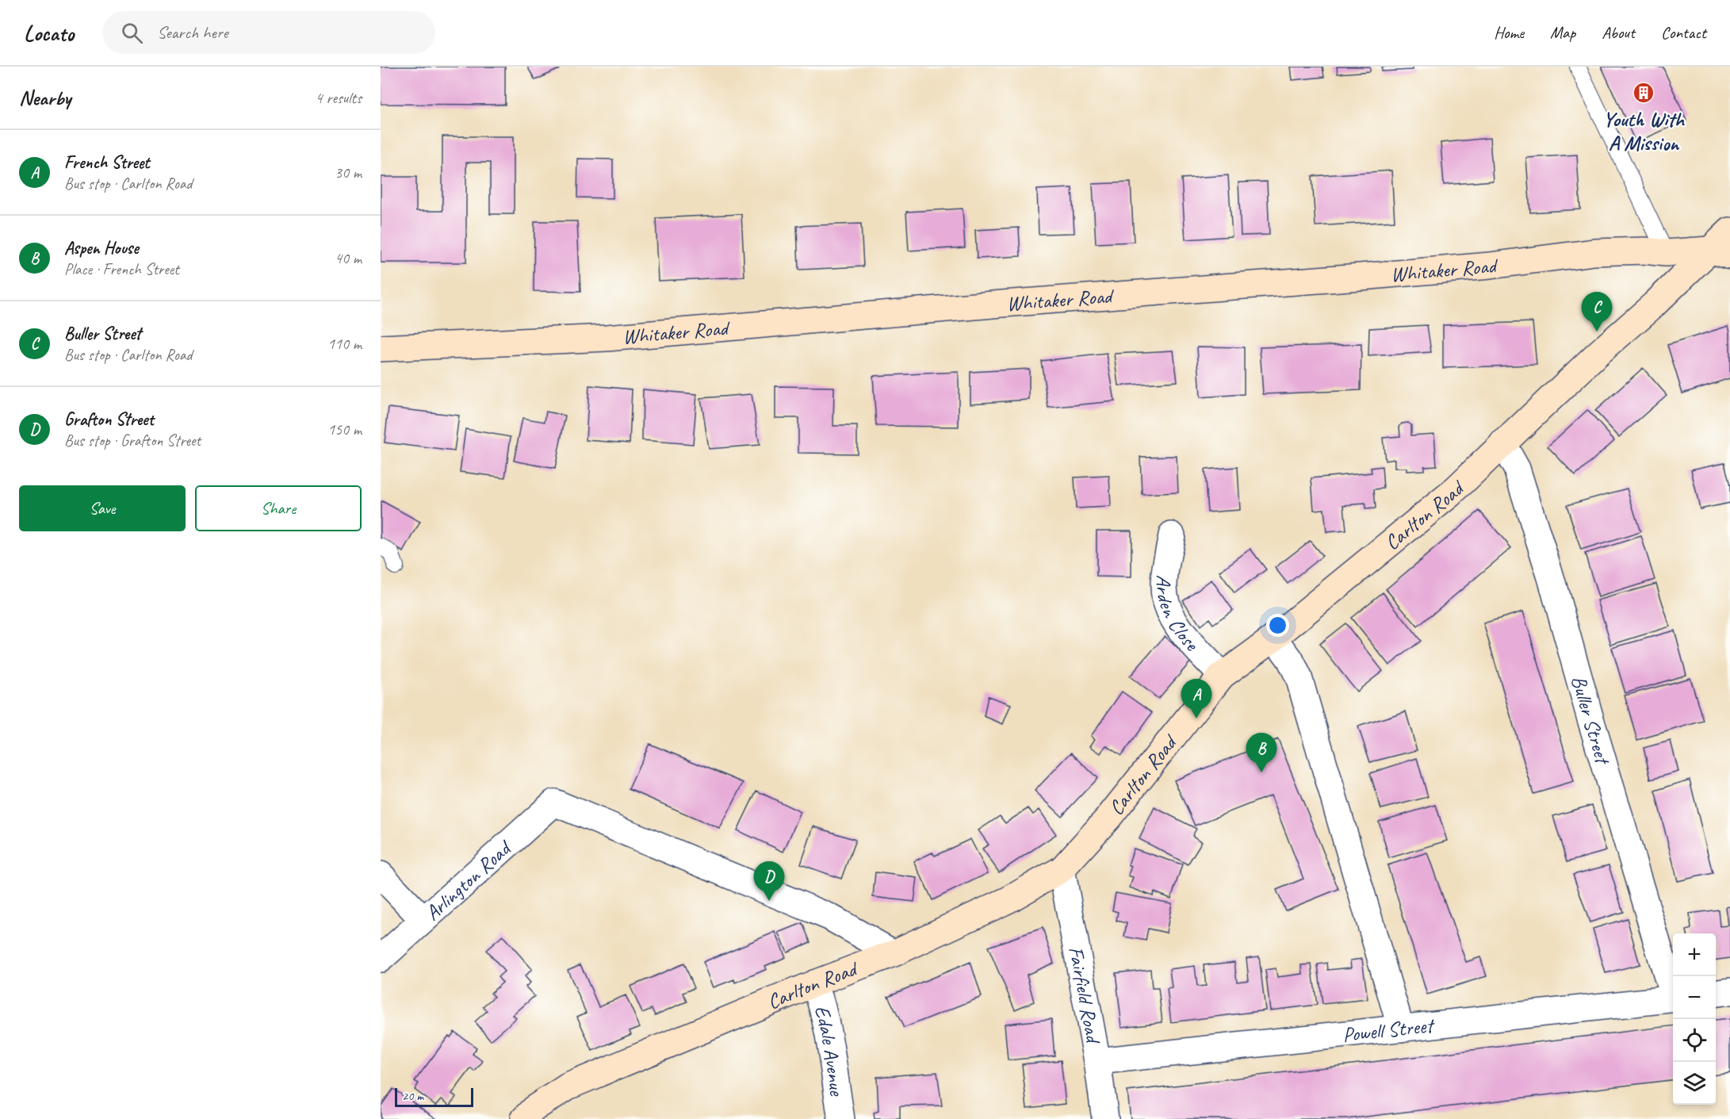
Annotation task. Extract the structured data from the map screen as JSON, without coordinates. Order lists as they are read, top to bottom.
{
  "streets": {
    "street": [
      "Whitaker Road",
      "Carlton Road",
      "Arden Close",
      "Buller Street",
      "Arlington Road",
      "Fairfield Road",
      "Powell Street",
      "Edale Avenue"
    ]
  },
  "crossings": [
    ["Whitaker Road", "Carlton Road"],
    ["Carlton Road", "Arden Close"],
    ["Carlton Road", "Buller Street"],
    ["Carlton Road", "Arlington Road"],
    ["Carlton Road", "Fairfield Road"],
    ["Carlton Road", "Edale Avenue"],
    ["Fairfield Road", "Powell Street"]
  ],
  "places": {
    "building": ["Youth With A Mission"]
  },
  "scale_bar": "20 m",
  "page": {
    "header": "Locato",
    "search": "Search here",
    "nav": [
      "Home",
      "Map",
      "About",
      "Contact"
    ],
    "heading": ["Nearby", "4 results"],
    "list": [
      {
        "mark": "A",
        "name": "French Street",
        "note": "Bus stop · Carlton Road",
        "value": "30 m"
      },
      {
        "mark": "B",
        "name": "Aspen House",
        "note": "Place · French Street",
        "value": "40 m"
      },
      {
        "mark": "C",
        "name": "Buller Street",
        "note": "Bus stop · Carlton Road",
        "value": "110 m"
      },
      {
        "mark": "D",
        "name": "Grafton Street",
        "note": "Bus stop · Grafton Street",
        "value": "150 m"
      }
    ],
    "pins": [
      "C",
      "A",
      "B",
      "D"
    ],
    "buttons": ["Save", "Share"],
    "map_buttons": ["+", "−"],
    "scale": "20 m"
  }
}
